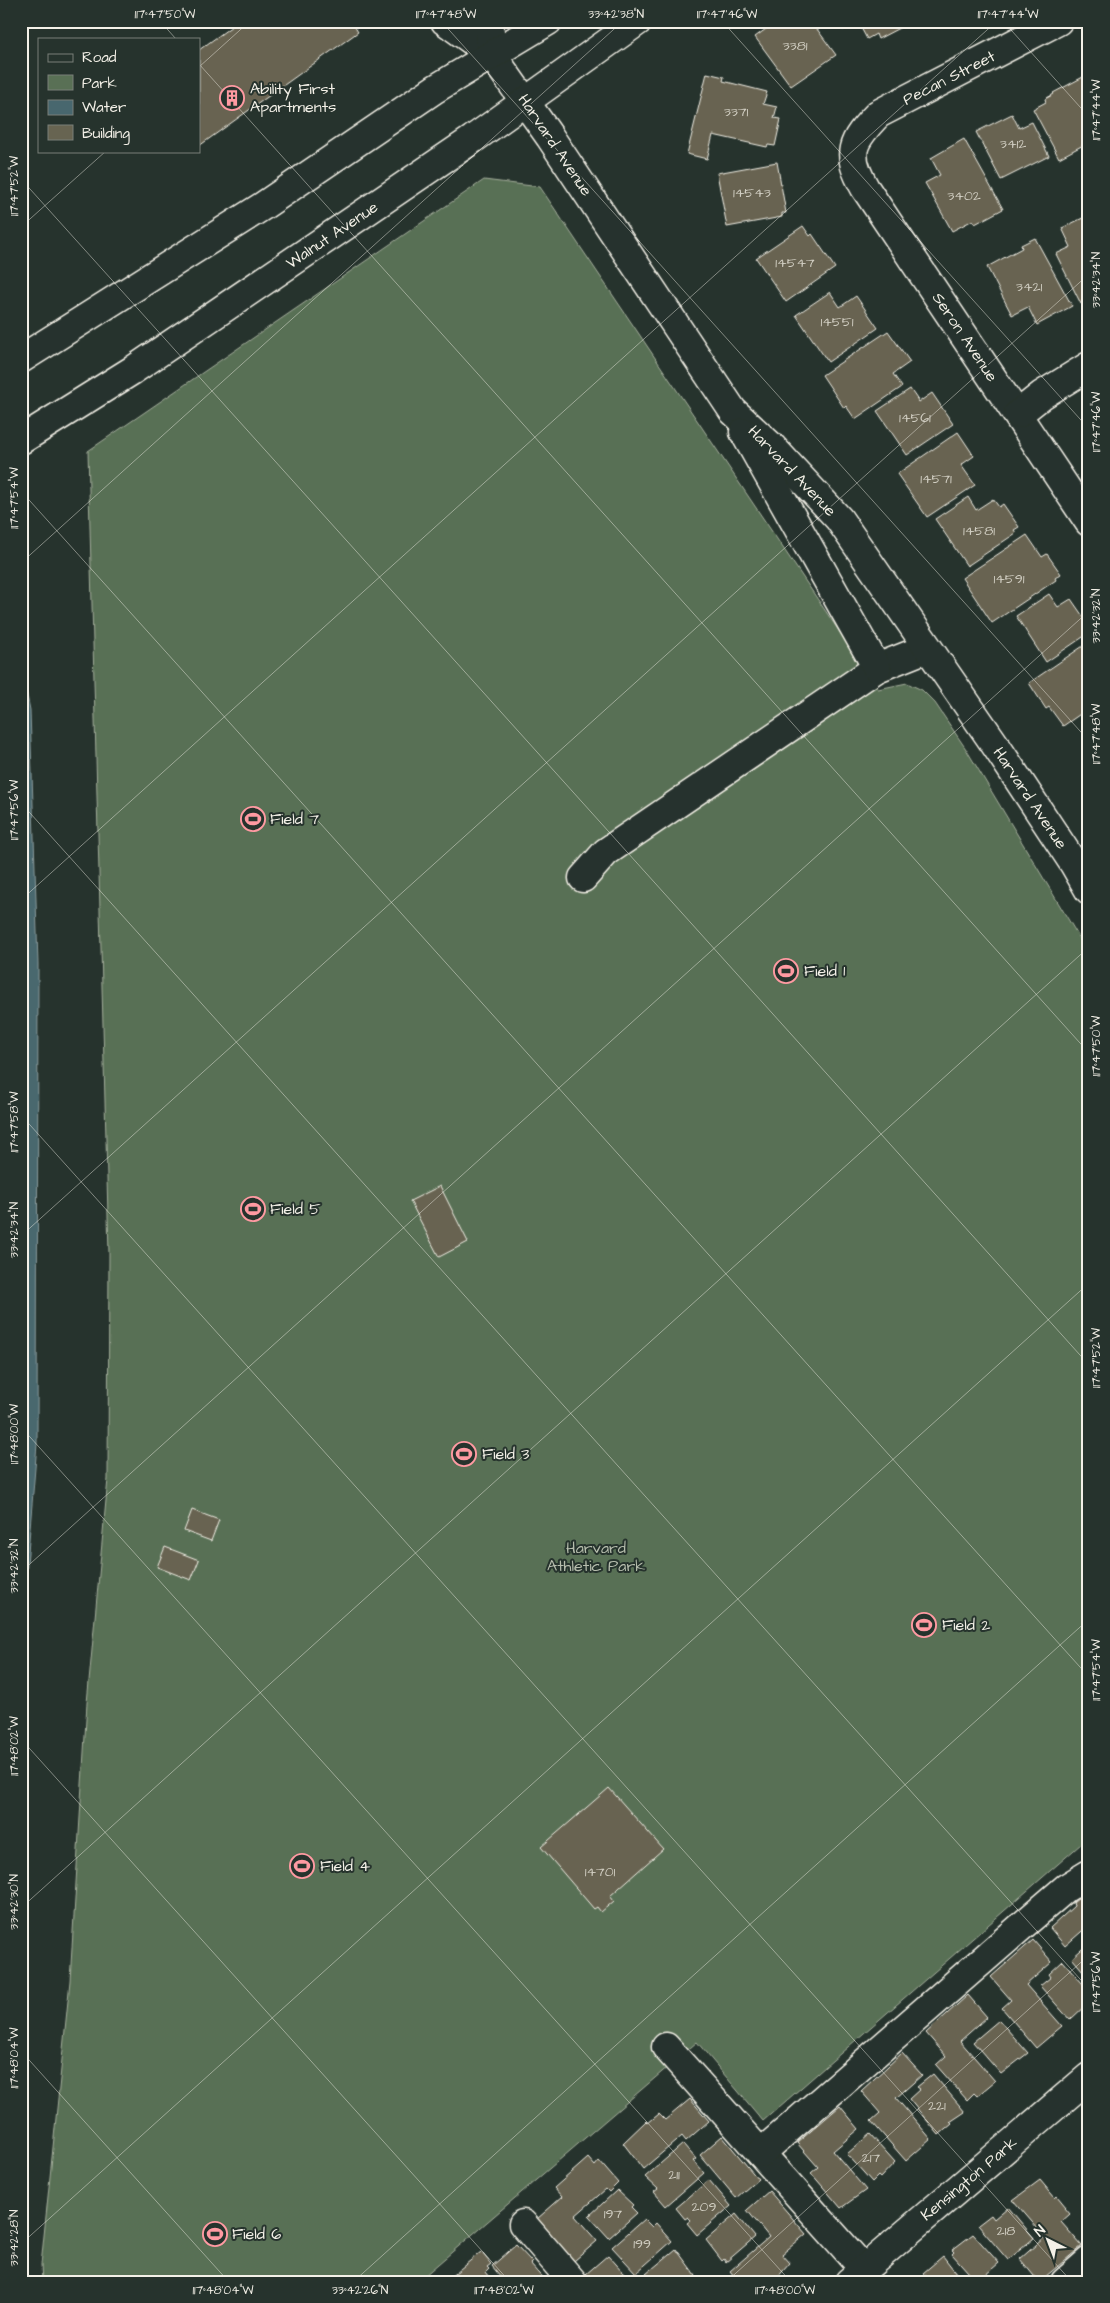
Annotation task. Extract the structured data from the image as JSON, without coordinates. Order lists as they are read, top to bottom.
{
  "streets": {
    "main road": [
      "Pecan Street",
      "Harvard Avenue",
      "Walnut Avenue",
      "Seron Avenue",
      "Kensington Park"
    ]
  },
  "crossings": [
    ["Pecan Street", "Seron Avenue"],
    ["Harvard Avenue", "Walnut Avenue"]
  ],
  "parks": ["Harvard Athletic Park"],
  "places": {
    "building": ["Ability First Apartments"],
    "sports": [
      "Field 7",
      "Field 1",
      "Field 5",
      "Field 3",
      "Field 2",
      "Field 4",
      "Field 6"
    ]
  },
  "house_numbers": [
    "3381",
    "3371",
    "3412",
    "14543",
    "3402",
    "14547",
    "3421",
    "14551",
    "14561",
    "14571",
    "14581",
    "14591",
    "14701",
    "221",
    "217",
    "211",
    "209",
    "197",
    "218",
    "199"
  ],
  "legend": [
    "Road",
    "Park",
    "Water",
    "Building"
  ],
  "north": "top left",
  "coordinates": [
    "117°47'50\"W",
    "117°47'48\"W",
    "33°42'38\"N",
    "117°47'46\"W",
    "117°47'44\"W",
    "117°47'52\"W",
    "33°42'34\"N",
    "117°47'54\"W",
    "33°42'32\"N",
    "117°47'56\"W",
    "117°47'58\"W",
    "117°48'00\"W",
    "117°48'02\"W",
    "33°42'30\"N",
    "117°48'04\"W",
    "33°42'28\"N",
    "33°42'26\"N"
  ]
}
